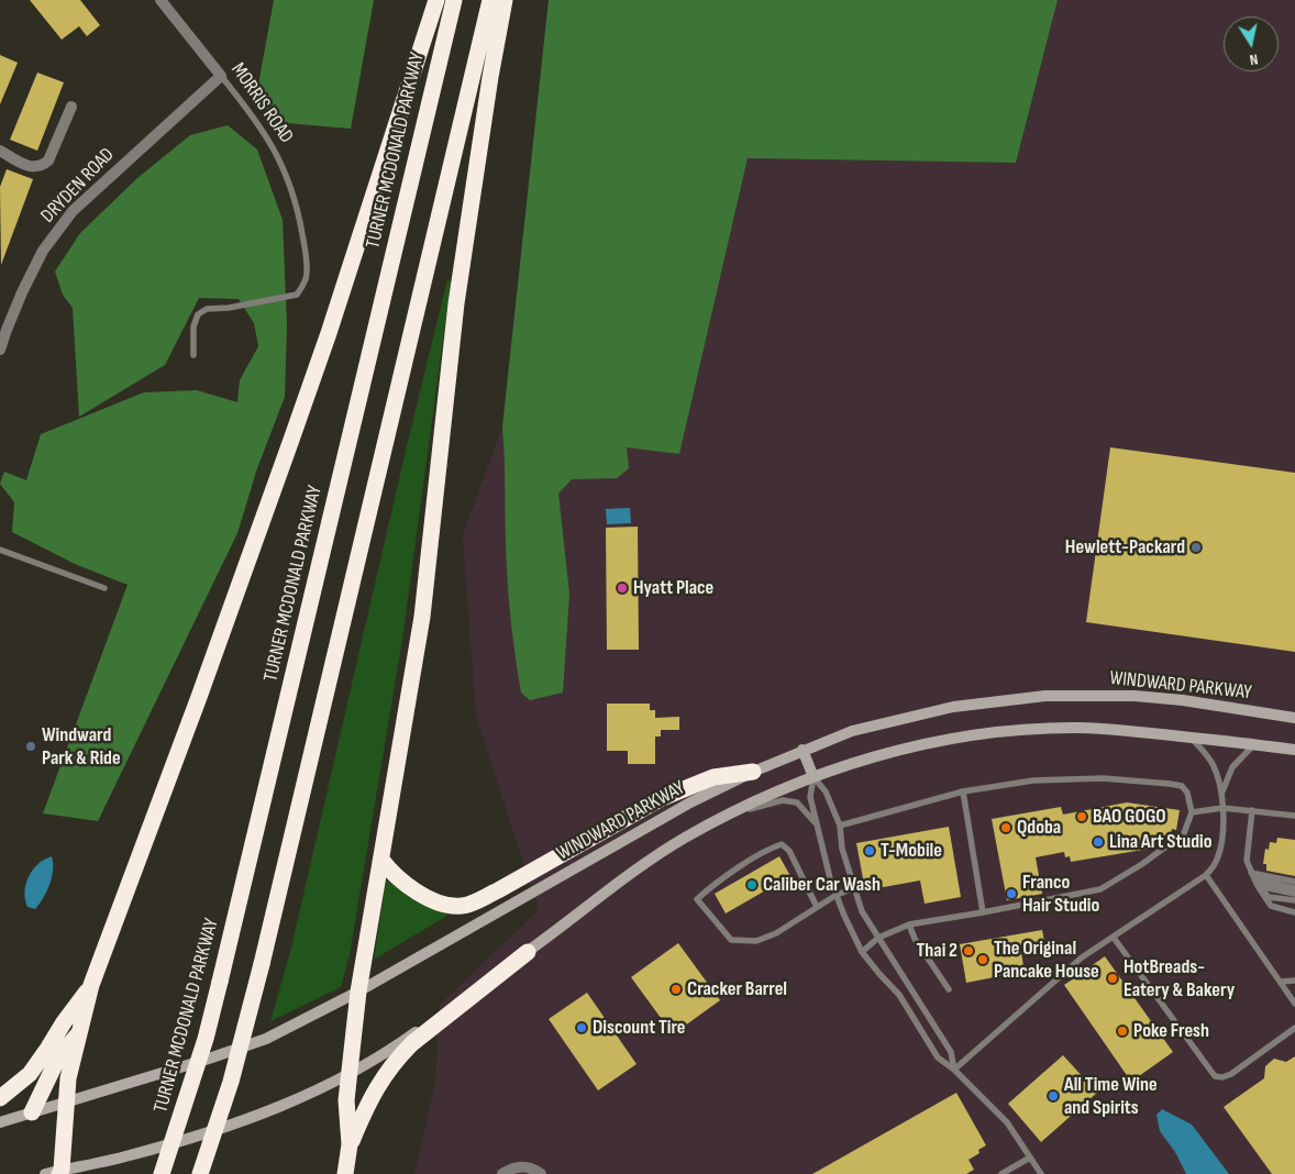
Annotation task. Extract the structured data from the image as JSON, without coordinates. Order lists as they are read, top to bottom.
{
  "streets": {
    "highway": ["TURNER MCDONALD PARKWAY"],
    "main road": ["WINDWARD PARKWAY"],
    "street": ["MORRIS ROAD", "DRYDEN ROAD"]
  },
  "crossings": [
    ["MORRIS ROAD", "DRYDEN ROAD"]
  ],
  "places": [
    "Hewlett-Packard",
    "Hyatt Place",
    "Windward Park & Ride",
    "BAO GOGO",
    "Qdoba",
    "Lina Art Studio",
    "T-Mobile",
    "Caliber Car Wash",
    "Franco Hair Studio",
    "Thai 2",
    "The Original Pancake House",
    "HotBreads- Eatery & Bakery",
    "Cracker Barrel",
    "Discount Tire",
    "Poke Fresh",
    "All Time Wine and Spirits"
  ],
  "north": "bottom"
}
